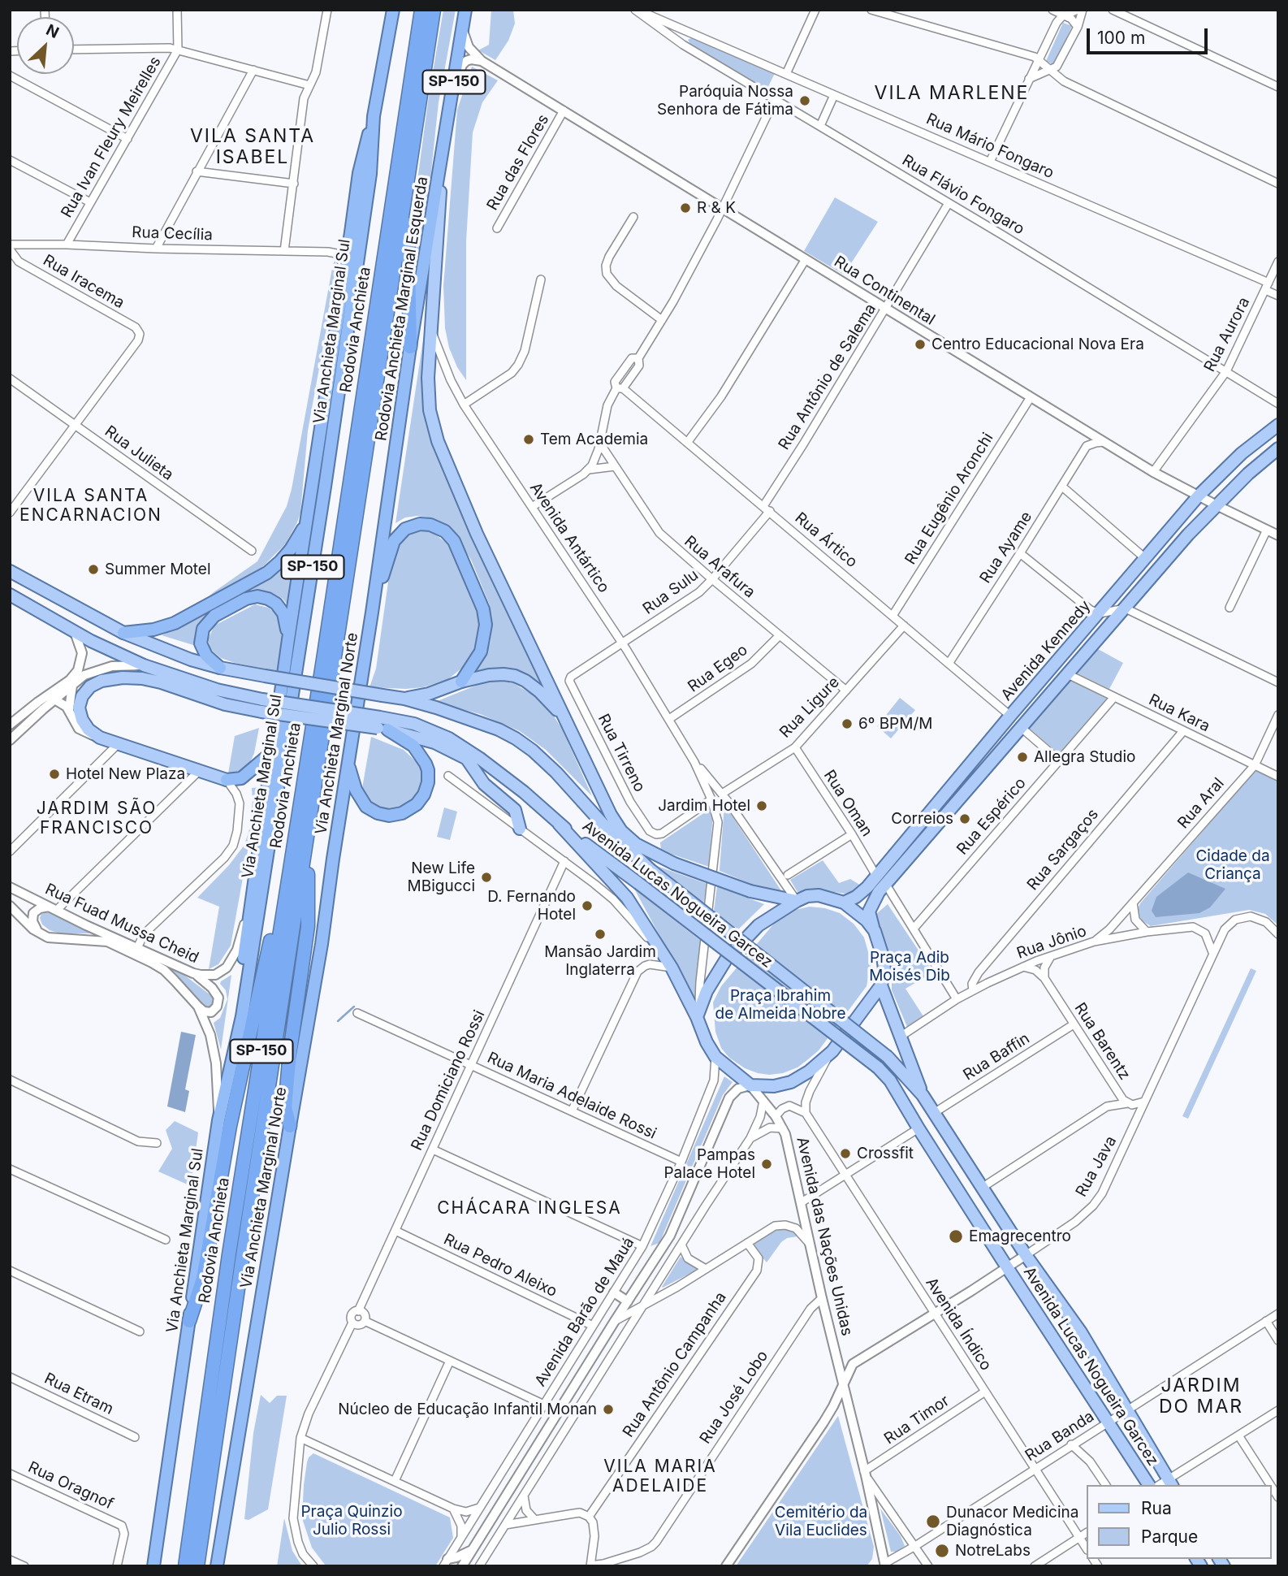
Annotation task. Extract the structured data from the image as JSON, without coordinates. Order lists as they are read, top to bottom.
{
  "streets": {
    "highway": [
      "SP-150",
      "Rodovia Anchieta Marginal Esquerda",
      "Rodovia Anchieta",
      "Via Anchieta Marginal Sul",
      "Via Anchieta Marginal Norte"
    ],
    "main road": ["Avenida Kennedy", "Avenida Lucas Nogueira Garcez", "Avenida das Nações Unidas"],
    "street": [
      "Rua Ivan Fleury Meirelles",
      "Rua Mário Fongaro",
      "Rua das Flores",
      "Rua Flávio Fongaro",
      "Rua Cecília",
      "Rua Iracema",
      "Rua Continental",
      "Rua Aurora",
      "Rua Antônio de Salema",
      "Rua Julieta",
      "Rua Eugênio Aronchi",
      "Avenida Antártico",
      "Rua Ártico",
      "Rua Ayame",
      "Rua Arafura",
      "Rua Sulu",
      "Rua Egeo",
      "Rua Ligure",
      "Rua Kara",
      "Rua Tirreno",
      "Rua Oman",
      "Rua Aral",
      "Rua Espérico",
      "Rua Sargaços",
      "Rua Fuad Mussa Cheid",
      "Rua Jônio",
      "Rua Barentz",
      "Rua Baffin",
      "Rua Domiciano Rossi",
      "Rua Maria Adelaide Rossi",
      "Rua Java",
      "Rua Pedro Aleixo",
      "Avenida Barão de Mauá",
      "Avenida Índico",
      "Rua Antônio Campanha",
      "Rua Etram",
      "Rua José Lobo",
      "Rua Timor",
      "Rua Banda",
      "Rua Oragnof"
    ]
  },
  "crossings": [
    ["Rua Ivan Fleury Meirelles", "Rua Cecília"],
    ["Rua Mário Fongaro", "Rua Flávio Fongaro"],
    ["Rua Mário Fongaro", "Rua Aurora"],
    ["Rua das Flores", "Rua Continental"],
    ["Rua Flávio Fongaro", "Rua Aurora"],
    ["Rua Flávio Fongaro", "Rua Antônio de Salema"],
    ["Rua Iracema", "Rua Julieta"],
    ["Rua Continental", "Rodovia Anchieta Marginal Esquerda"],
    ["Rua Continental", "Rua Aurora"],
    ["Rua Continental", "Rua Antônio de Salema"],
    ["Rua Continental", "Rua Eugênio Aronchi"],
    ["Rua Continental", "Avenida Kennedy"],
    ["Rodovia Anchieta Marginal Esquerda", "Via Anchieta Marginal Norte"],
    ["Rodovia Anchieta Marginal Esquerda", "Avenida Lucas Nogueira Garcez"],
    ["Via Anchieta Marginal Sul", "Rua Fuad Mussa Cheid"],
    ["Rua Antônio de Salema", "Rua Ártico"],
    ["Rua Antônio de Salema", "Rua Sulu"],
    ["Rua Eugênio Aronchi", "Rua Ártico"],
    ["Avenida Antártico", "Rua Sulu"],
    ["Avenida Antártico", "Avenida Kennedy"],
    ["Avenida Antártico", "Rua Egeo"],
    ["Avenida Antártico", "Rua Ligure"],
    ["Avenida Antártico", "Rua Tirreno"],
    ["Avenida Antártico", "Avenida Lucas Nogueira Garcez"],
    ["Avenida Antártico", "Avenida das Nações Unidas"],
    ["Avenida Antártico", "Avenida Barão de Mauá"],
    ["Rua Ártico", "Rua Ayame"],
    ["Rua Ártico", "Rua Sulu"],
    ["Rua Ártico", "Avenida Kennedy"],
    ["Rua Ártico", "Rua Ligure"],
    ["Rua Arafura", "Rua Sulu"],
    ["Rua Arafura", "Rua Egeo"],
    ["Rua Arafura", "Rua Ligure"],
    ["Rua Sulu", "Rua Tirreno"],
    ["Avenida Kennedy", "Rua Kara"],
    ["Avenida Kennedy", "Rua Oman"],
    ["Avenida Kennedy", "Avenida Lucas Nogueira Garcez"],
    ["Avenida Kennedy", "Avenida das Nações Unidas"],
    ["Avenida Kennedy", "Avenida Barão de Mauá"],
    ["Rua Ligure", "Rua Oman"],
    ["Rua Kara", "Rua Aral"],
    ["Rua Kara", "Rua Espérico"],
    ["Rua Kara", "Rua Sargaços"],
    ["Rua Aral", "Rua Jônio"],
    ["Rua Sargaços", "Rua Jônio"],
    ["Avenida Lucas Nogueira Garcez", "Rua Jônio"],
    ["Avenida Lucas Nogueira Garcez", "Rua Baffin"],
    ["Avenida Lucas Nogueira Garcez", "Rua Java"],
    ["Avenida Lucas Nogueira Garcez", "Avenida das Nações Unidas"],
    ["Avenida Lucas Nogueira Garcez", "Avenida Barão de Mauá"],
    ["Avenida Lucas Nogueira Garcez", "Rua Banda"],
    ["Rua Jônio", "Rua Barentz"],
    ["Rua Jônio", "Rua Java"],
    ["Rua Barentz", "Rua Baffin"],
    ["Rua Barentz", "Rua Java"],
    ["Rua Domiciano Rossi", "Rua Maria Adelaide Rossi"],
    ["Rua Domiciano Rossi", "Avenida das Nações Unidas"],
    ["Rua Domiciano Rossi", "Rua Pedro Aleixo"],
    ["Rua Maria Adelaide Rossi", "Avenida Barão de Mauá"],
    ["Rua Java", "Avenida das Nações Unidas"],
    ["Rua Java", "Avenida Índico"],
    ["Avenida das Nações Unidas", "Avenida Barão de Mauá"],
    ["Avenida das Nações Unidas", "Rua José Lobo"],
    ["Avenida das Nações Unidas", "Rua Timor"],
    ["Avenida das Nações Unidas", "Rua Banda"],
    ["Rua Pedro Aleixo", "Avenida Barão de Mauá"],
    ["Avenida Índico", "Rua Timor"],
    ["Avenida Índico", "Rua Banda"]
  ],
  "districts": [
    "VILA MARLENE",
    "VILA SANTA ISABEL",
    "VILA SANTA ENCARNACION",
    "JARDIM SÃO FRANCISCO",
    "CHÁCARA INGLESA",
    "JARDIM DO MAR",
    "VILA MARIA ADELAIDE"
  ],
  "parks": [
    "Cidade da Criança",
    "Praça Adib Moisés Dib",
    "Praça Ibrahim de Almeida Nobre",
    "Praça Quinzio Julio Rossi",
    "Cemitério da Vila Euclides"
  ],
  "places": [
    "Paróquia Nossa Senhora de Fátima",
    "R & K",
    "Centro Educacional Nova Era",
    "Tem Academia",
    "Summer Motel",
    "6º BPM/M",
    "Allegra Studio",
    "Hotel New Plaza",
    "Jardim Hotel",
    "Correios",
    "New Life MBigucci",
    "D. Fernando Hotel",
    "Mansão Jardim Inglaterra",
    "Crossfit",
    "Pampas Palace Hotel",
    "Emagrecentro",
    "Núcleo de Educação Infantil Monan",
    "Dunacor Medicina Diagnóstica",
    "NotreLabs"
  ],
  "legend": ["Rua", "Parque"],
  "scale_bar": "100 m",
  "north": "top right"
}
